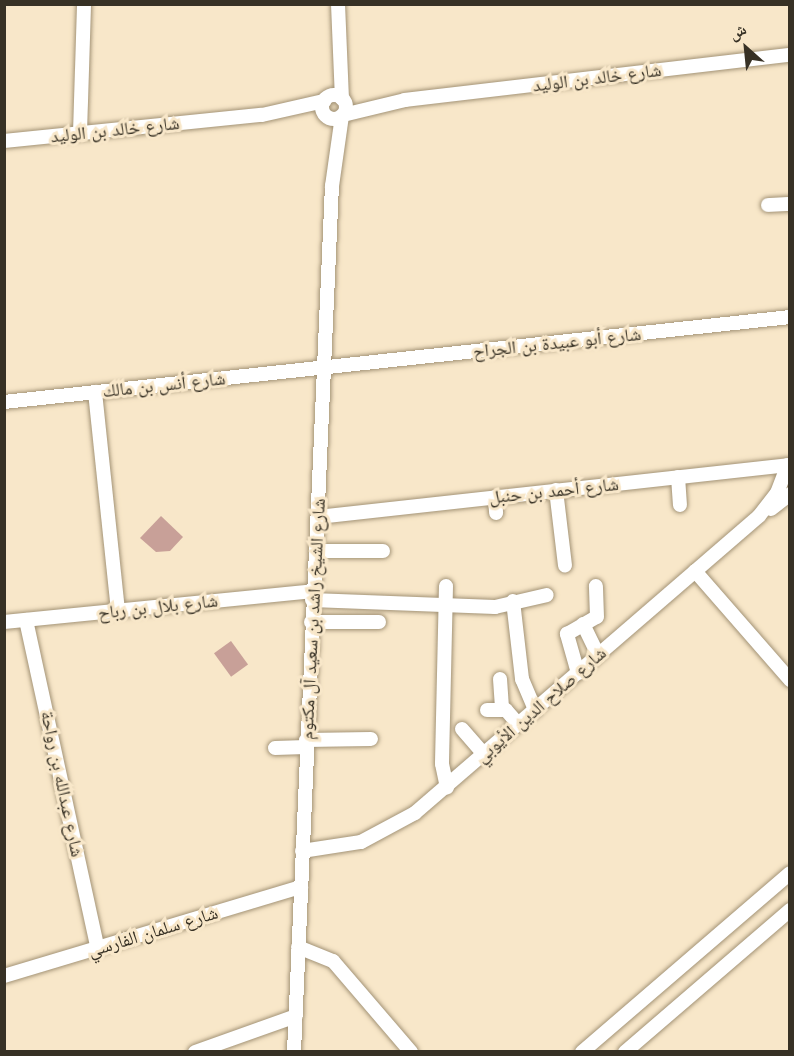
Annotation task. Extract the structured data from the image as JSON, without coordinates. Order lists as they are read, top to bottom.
{
  "streets": {
    "street": [
      "شارع خالد بن الوليد",
      "شارع أبو عبيدة بن الجراح",
      "شارع أنس بن مالك",
      "شارع أحمد بن حنبل",
      "شارع بلال بن رباح",
      "شارع الشيخ راشد بن سعيد آل مكتوم",
      "شارع صلاح الدين الأيوبي",
      "شارع عبدالله بن رواحة",
      "شارع سلمان الفارسي"
    ]
  },
  "crossings": [
    ["شارع خالد بن الوليد", "شارع الشيخ راشد بن سعيد آل مكتوم"],
    ["شارع أبو عبيدة بن الجراح", "شارع أنس بن مالك"],
    ["شارع أبو عبيدة بن الجراح", "شارع الشيخ راشد بن سعيد آل مكتوم"],
    ["شارع أنس بن مالك", "شارع الشيخ راشد بن سعيد آل مكتوم"],
    ["شارع أحمد بن حنبل", "شارع الشيخ راشد بن سعيد آل مكتوم"],
    ["شارع بلال بن رباح", "شارع الشيخ راشد بن سعيد آل مكتوم"],
    ["شارع بلال بن رباح", "شارع عبدالله بن رواحة"],
    ["شارع الشيخ راشد بن سعيد آل مكتوم", "شارع صلاح الدين الأيوبي"],
    ["شارع الشيخ راشد بن سعيد آل مكتوم", "شارع سلمان الفارسي"],
    ["شارع عبدالله بن رواحة", "شارع سلمان الفارسي"]
  ],
  "north": "top left"
}
